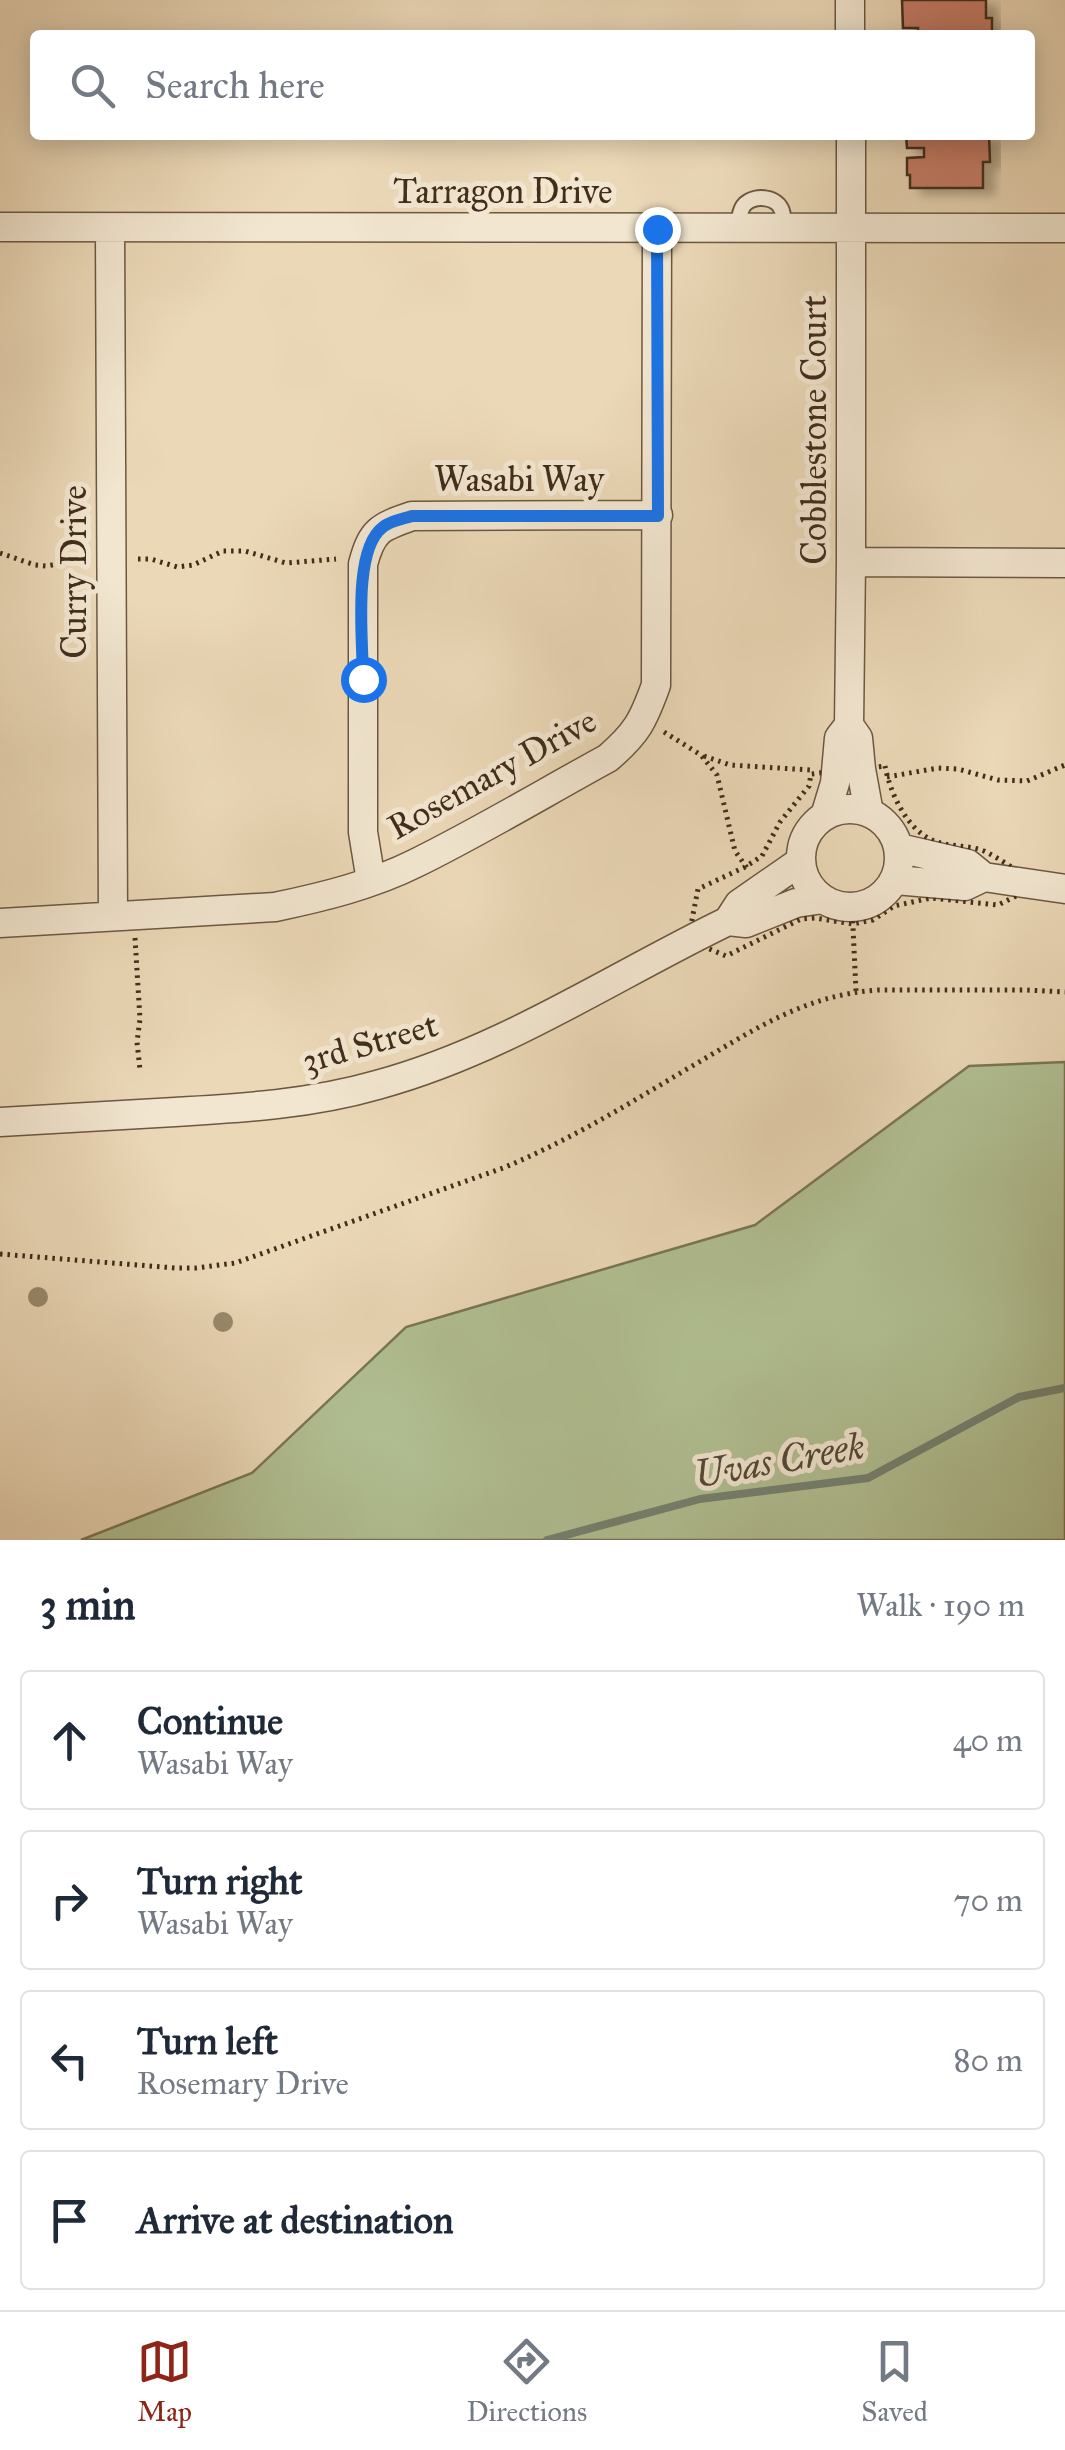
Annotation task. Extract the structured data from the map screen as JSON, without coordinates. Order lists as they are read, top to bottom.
{
  "streets": {
    "street": [
      "Tarragon Drive",
      "Cobblestone Court",
      "Wasabi Way",
      "Curry Drive",
      "Rosemary Drive",
      "3rd Street"
    ]
  },
  "crossings": [
    ["Tarragon Drive", "Cobblestone Court"],
    ["Tarragon Drive", "Curry Drive"],
    ["Tarragon Drive", "Rosemary Drive"],
    ["Cobblestone Court", "3rd Street"],
    ["Wasabi Way", "Rosemary Drive"],
    ["Curry Drive", "Rosemary Drive"]
  ],
  "water": ["Uvas Creek"],
  "page": {
    "search": "Search here",
    "heading": ["3 min", "Walk · 190 m"],
    "list": [
      ["Continue", "Wasabi Way", "40 m"],
      ["Turn right", "Wasabi Way", "70 m"],
      ["Turn left", "Rosemary Drive", "80 m"],
      "Arrive at destination"
    ],
    "nav": ["Map", "Directions", "Saved"]
  }
}
